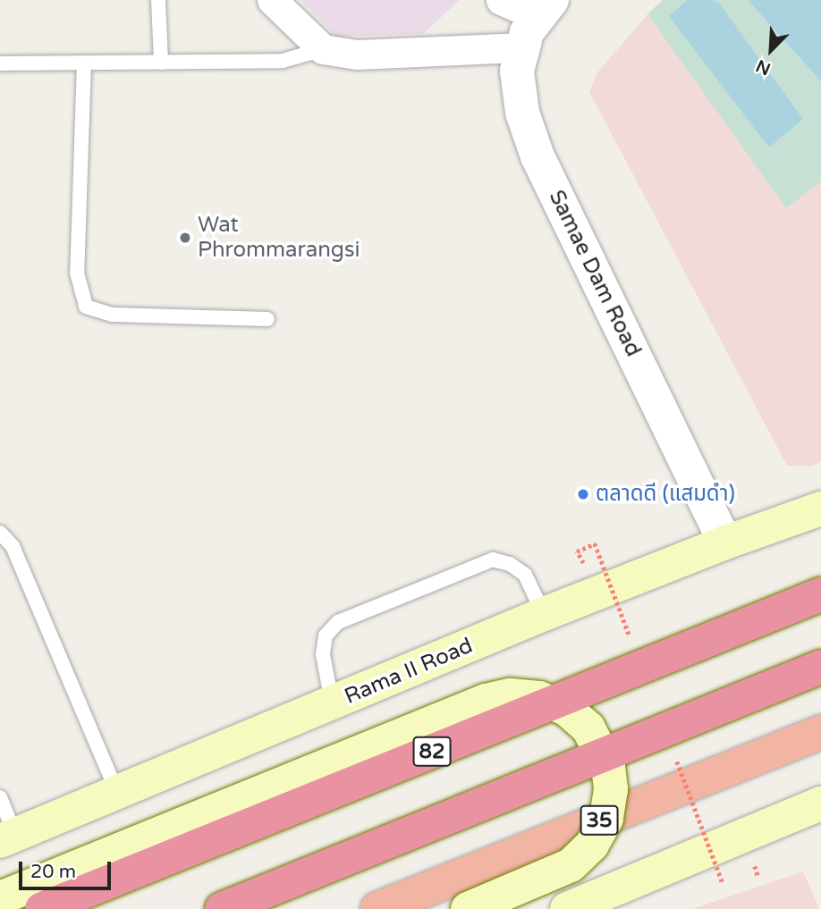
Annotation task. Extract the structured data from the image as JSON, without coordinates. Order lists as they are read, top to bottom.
{
  "streets": {
    "highway": ["82", "35"],
    "main road": ["Rama II Road"],
    "street": ["Samae Dam Road"]
  },
  "crossings": [
    ["Samae Dam Road", "Rama II Road"]
  ],
  "places": ["Wat Phrommarangsi", "ตลาดดี (แสมดำ)"],
  "scale_bar": "20 m",
  "north": "bottom left"
}
